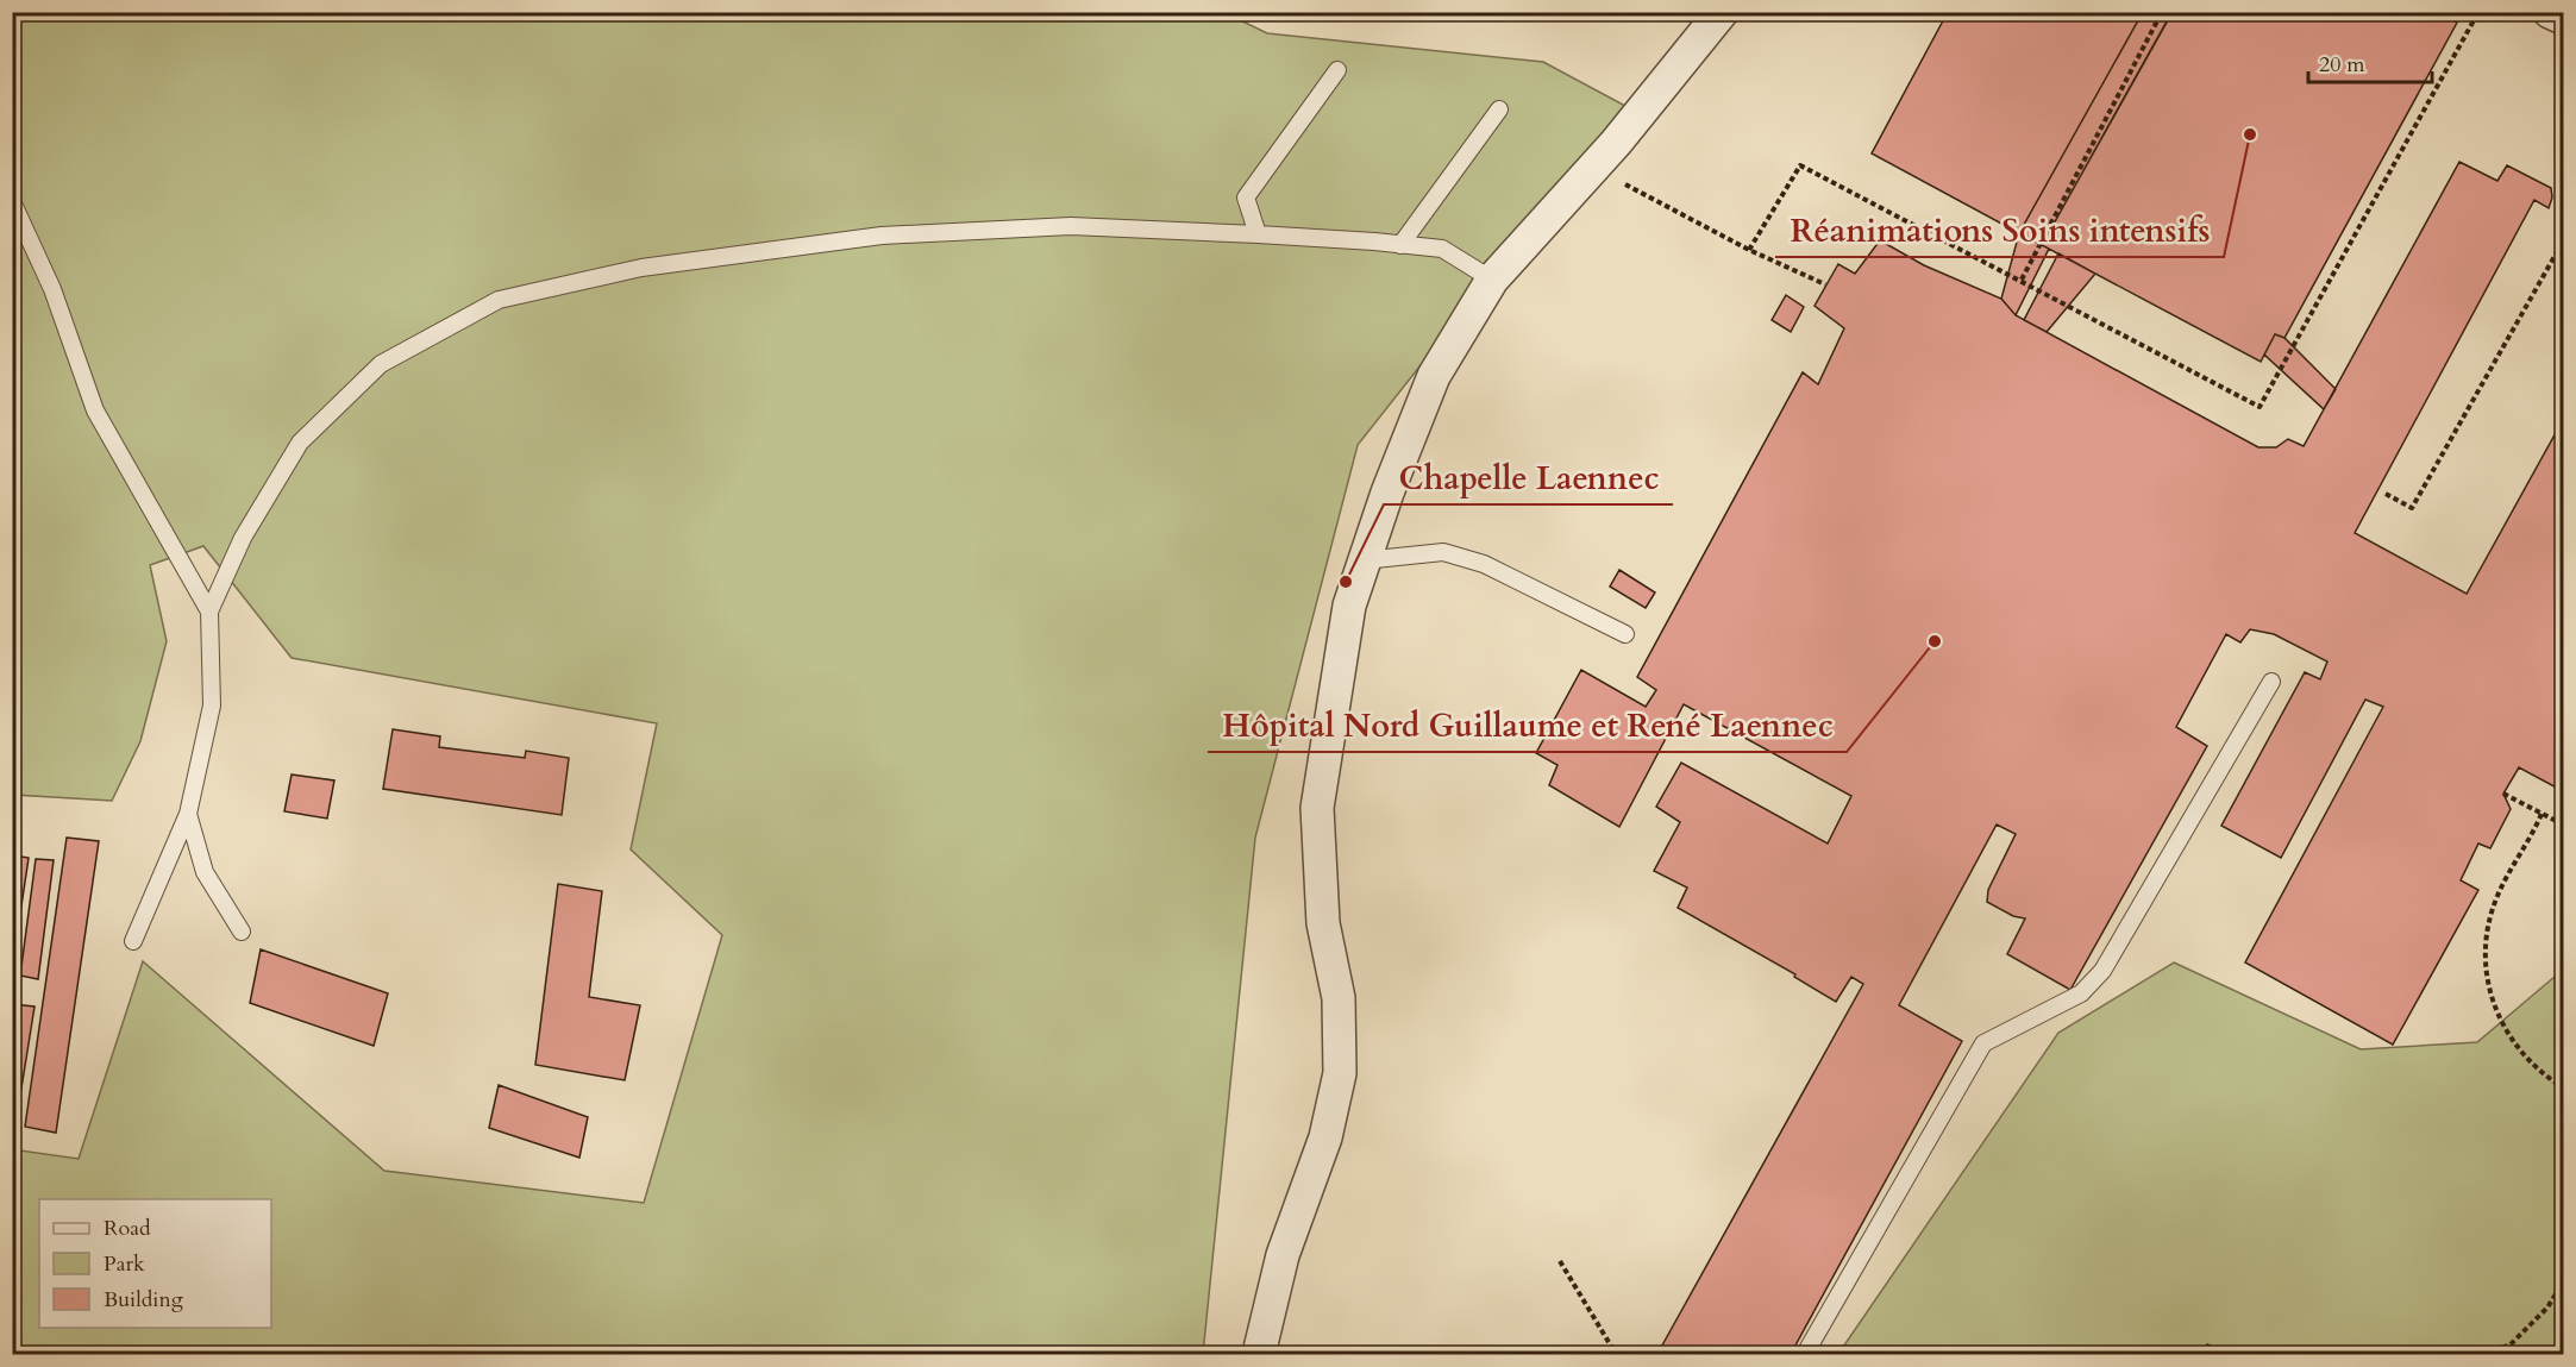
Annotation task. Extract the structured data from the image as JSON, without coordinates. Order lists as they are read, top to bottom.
{
  "places": ["Réanimations Soins intensifs", "Chapelle Laennec", "Hôpital Nord Guillaume et René Laennec"],
  "legend": ["Road", "Park", "Building"],
  "scale_bar": "20 m"
}
